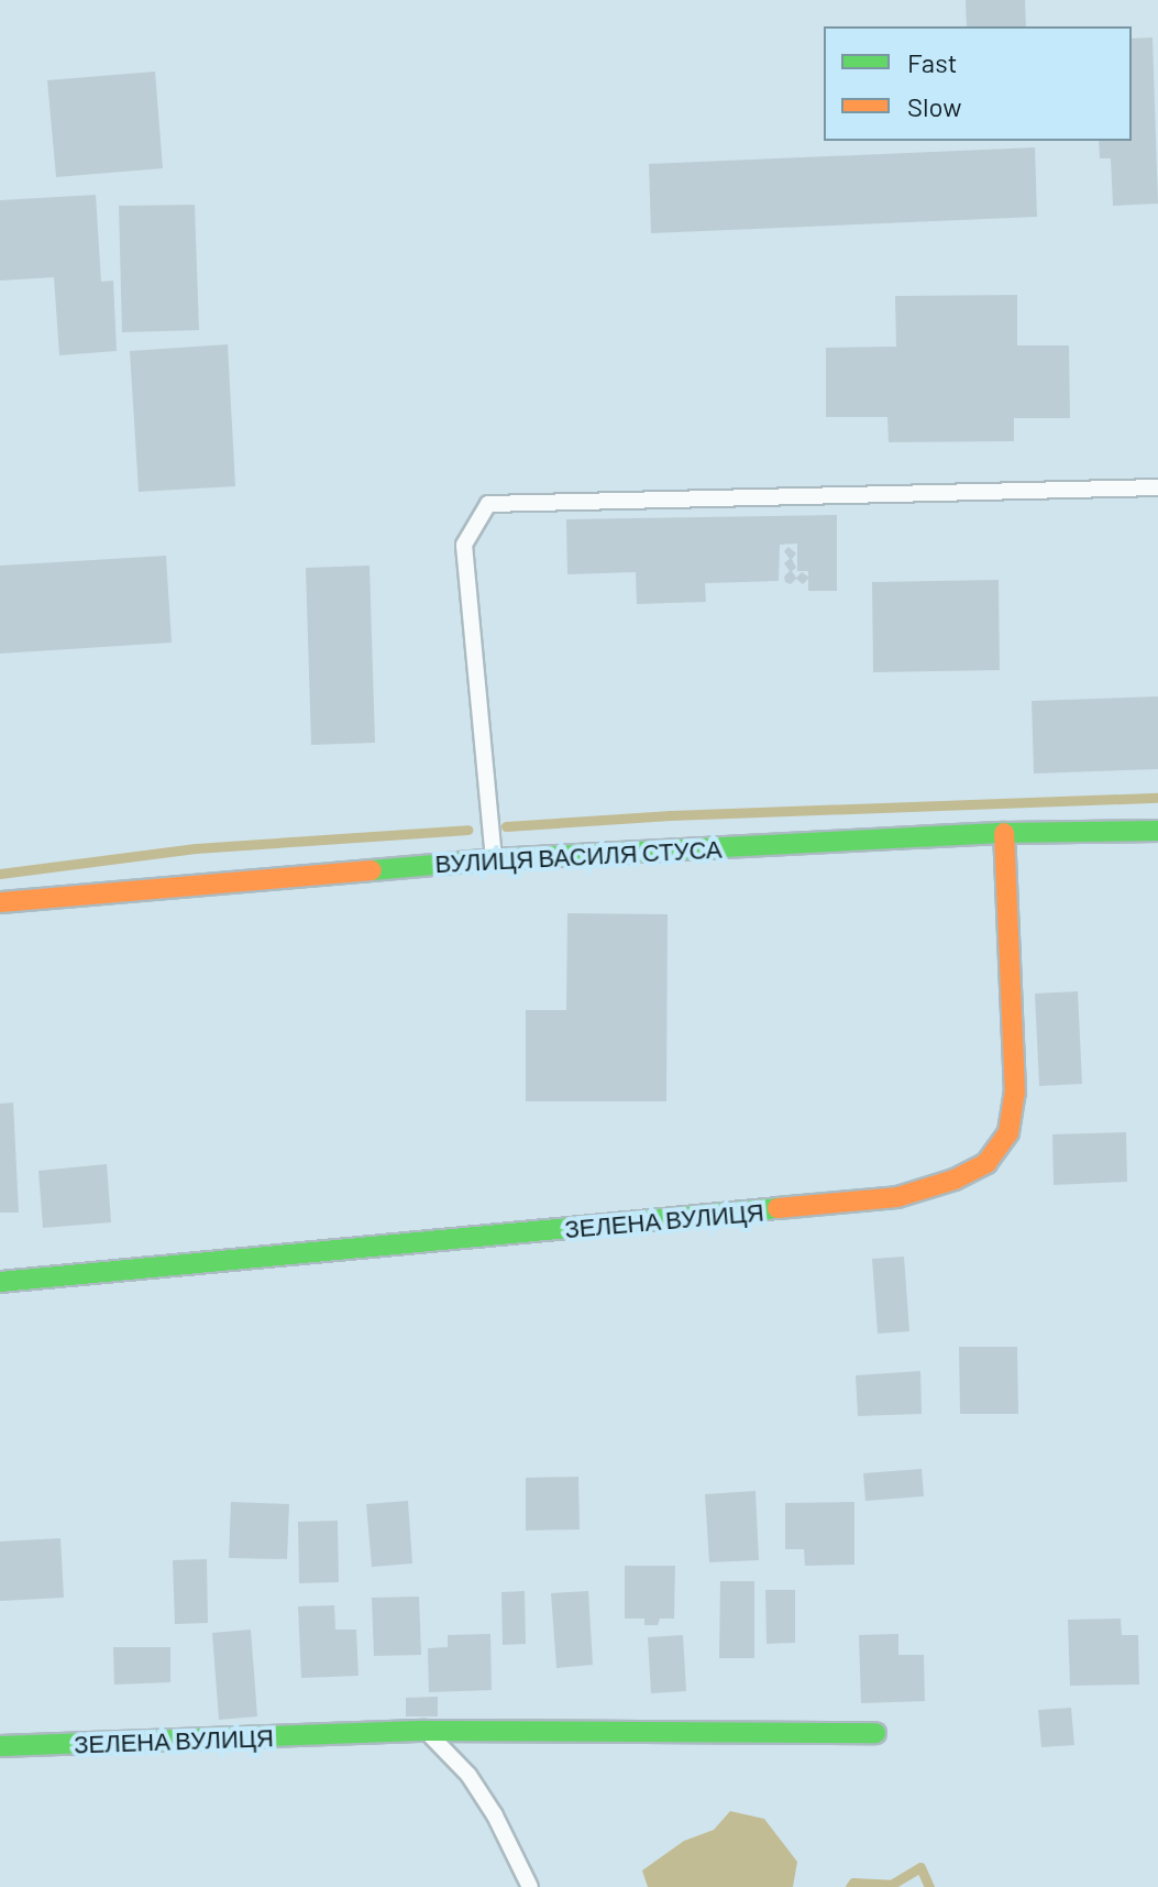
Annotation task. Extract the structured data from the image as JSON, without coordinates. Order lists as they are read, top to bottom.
{
  "streets": {
    "street": ["ВУЛИЦЯ ВАСИЛЯ СТУСА", "ЗЕЛЕНА ВУЛИЦЯ"]
  },
  "crossings": [
    ["ВУЛИЦЯ ВАСИЛЯ СТУСА", "ЗЕЛЕНА ВУЛИЦЯ"]
  ],
  "legend": ["Fast", "Slow"]
}
